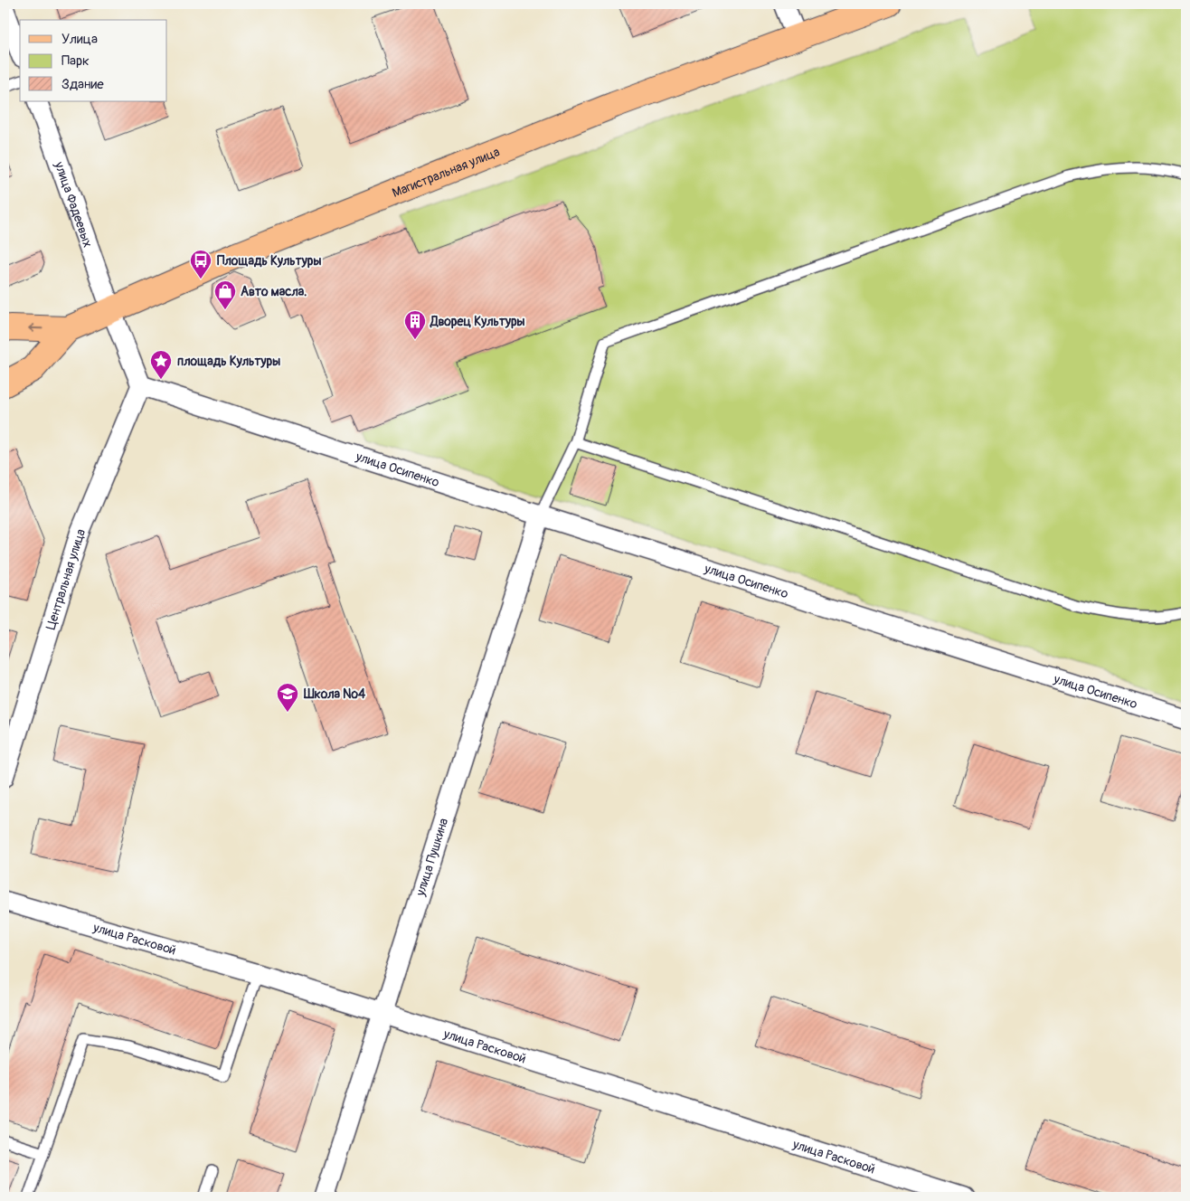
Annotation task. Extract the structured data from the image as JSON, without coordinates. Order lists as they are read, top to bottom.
{
  "streets": {
    "main road": ["Магистральная улица"],
    "street": [
      "улица Фадеевых",
      "улица Осипенко",
      "Центральная улица",
      "улица Пушкина",
      "улица Расковой"
    ]
  },
  "crossings": [
    ["Магистральная улица", "улица Фадеевых"],
    ["улица Осипенко", "Центральная улица"],
    ["улица Осипенко", "улица Пушкина"],
    ["улица Пушкина", "улица Расковой"]
  ],
  "places": {
    "bus stop": ["Площадь Культуры"],
    "shop": ["Авто масла."],
    "building": ["Дворец Культуры"],
    "place": ["площадь Культуры"],
    "school or university": ["Школа №4"]
  },
  "legend": ["Улица", "Парк", "Здание"]
}
